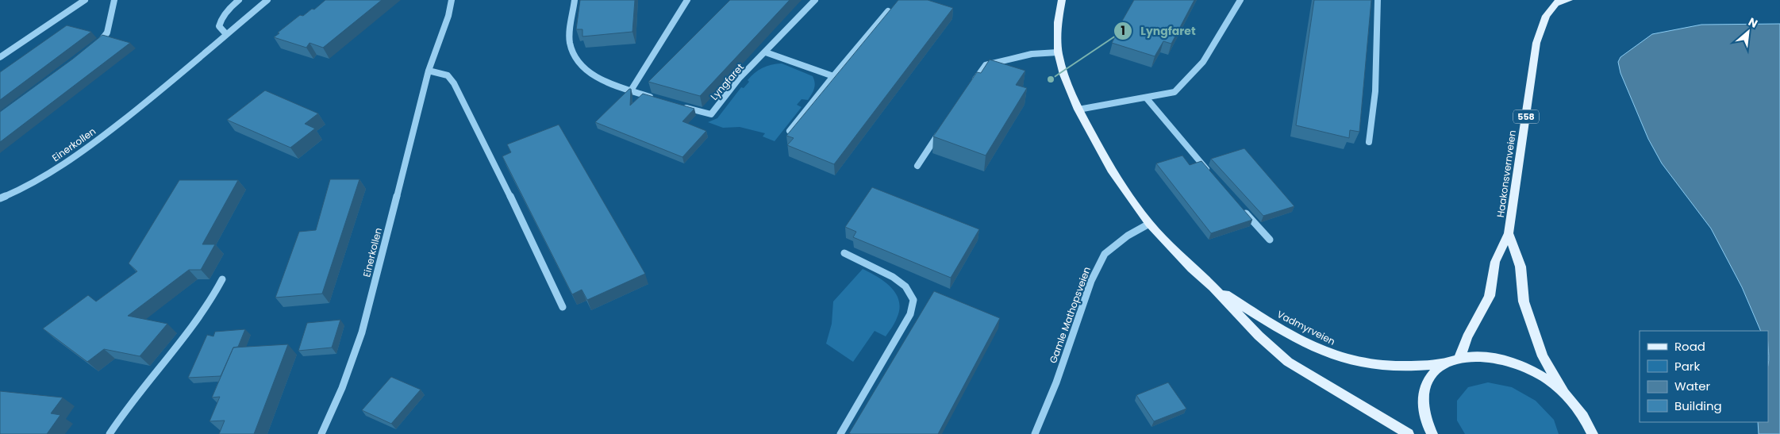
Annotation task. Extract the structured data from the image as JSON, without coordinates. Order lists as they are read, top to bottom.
{
  "streets": {
    "main road": ["558", "Haakonsvernveien", "Vadmyrveien"],
    "street": ["Lyngfaret", "Einerkollen", "Gamle Mathopsveien"]
  },
  "crossings": [
    ["558", "Haakonsvernveien"],
    ["558", "Vadmyrveien"],
    ["Gamle Mathopsveien", "Vadmyrveien"]
  ],
  "places": ["Lyngfaret"],
  "legend": [
    "Road",
    "Park",
    "Water",
    "Building"
  ],
  "north": "top right"
}
